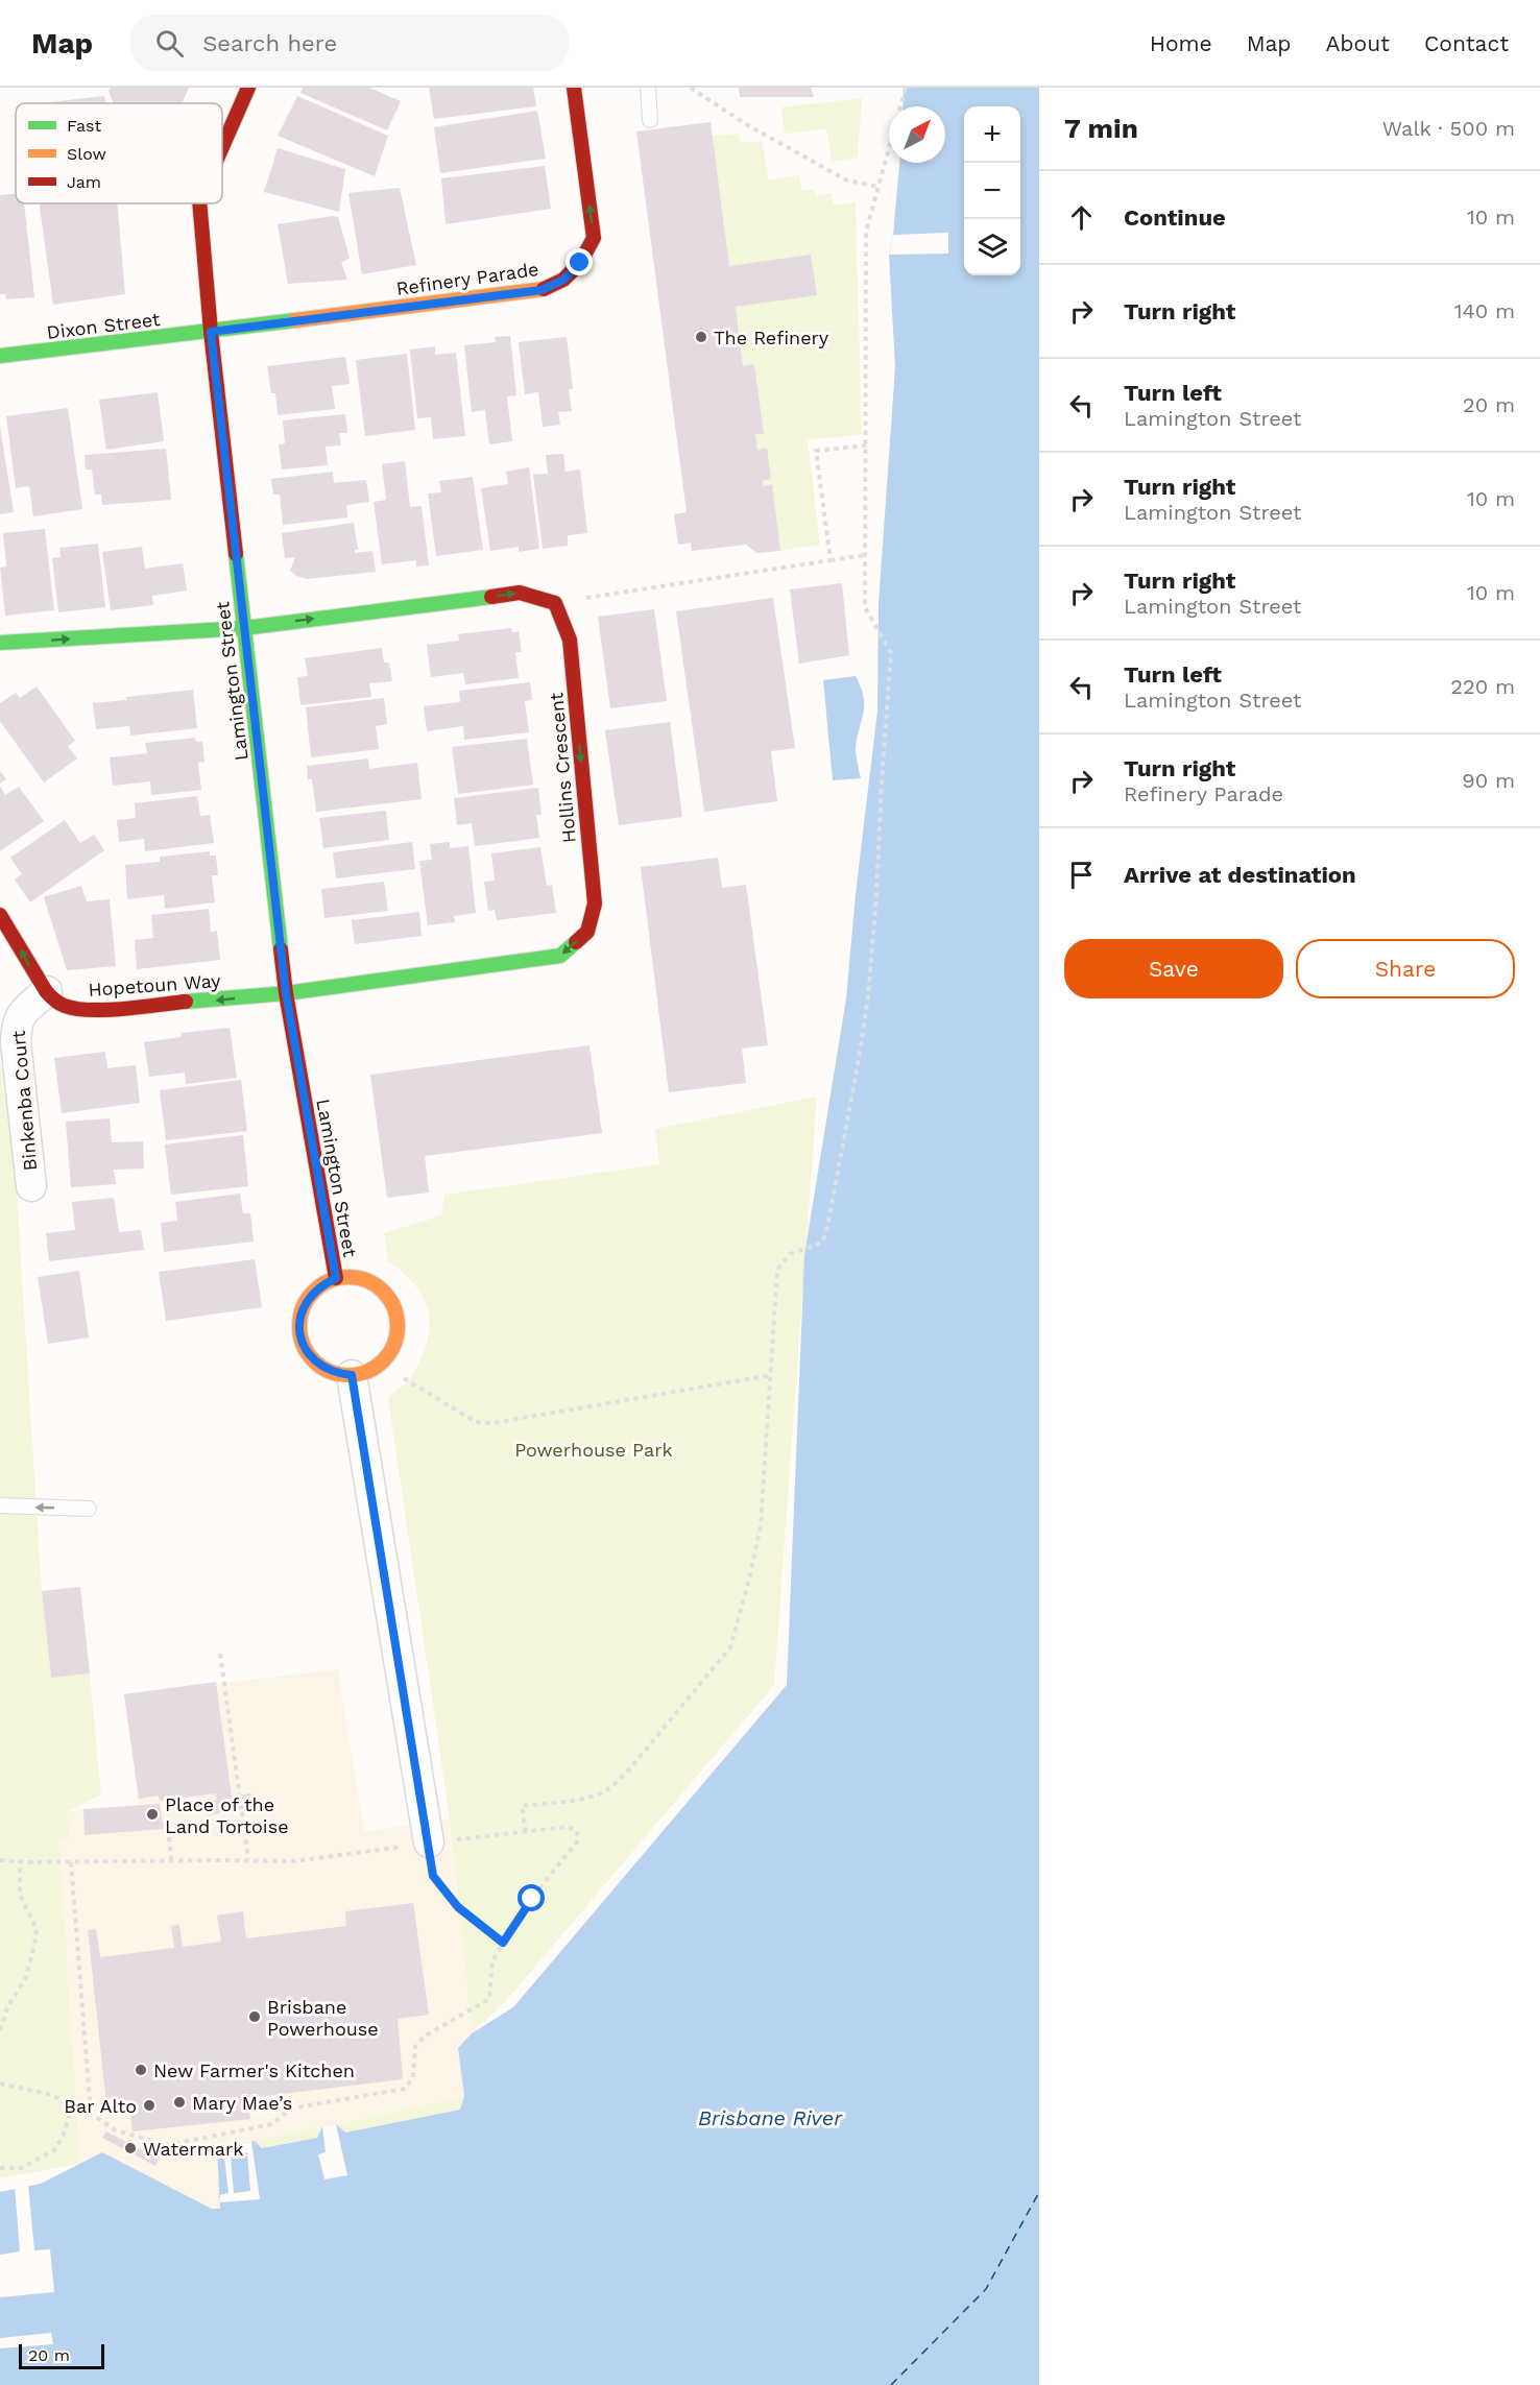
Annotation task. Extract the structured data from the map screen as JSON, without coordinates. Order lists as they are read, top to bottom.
{
  "streets": {
    "street": [
      "Refinery Parade",
      "Dixon Street",
      "Lamington Street",
      "Hollins Crescent",
      "Hopetoun Way",
      "Binkenba Court"
    ]
  },
  "crossings": [
    ["Refinery Parade", "Dixon Street"],
    ["Refinery Parade", "Lamington Street"],
    ["Dixon Street", "Lamington Street"],
    ["Lamington Street", "Hollins Crescent"],
    ["Lamington Street", "Hopetoun Way"],
    ["Hollins Crescent", "Hopetoun Way"],
    ["Hopetoun Way", "Binkenba Court"]
  ],
  "one_way": ["Hopetoun Way"],
  "water": ["Brisbane River"],
  "parks": ["Powerhouse Park"],
  "places": [
    "The Refinery",
    "Place of the Land Tortoise",
    "Brisbane Powerhouse",
    "New Farmer's Kitchen",
    "Mary Mae’s",
    "Bar Alto",
    "Watermark"
  ],
  "legend": ["Fast", "Slow", "Jam"],
  "scale_bar": "20 m",
  "north": "top right",
  "page": {
    "header": "Map",
    "search": "Search here",
    "nav": [
      "Home",
      "Map",
      "About",
      "Contact"
    ],
    "heading": ["7 min", "Walk · 500 m"],
    "map_buttons": ["+", "−"],
    "list": [
      ["Continue", "10 m"],
      ["Turn right", "140 m"],
      ["Turn left", "Lamington Street", "20 m"],
      ["Turn right", "Lamington Street", "10 m"],
      ["Turn right", "Lamington Street", "10 m"],
      ["Turn left", "Lamington Street", "220 m"],
      ["Turn right", "Refinery Parade", "90 m"],
      "Arrive at destination"
    ],
    "buttons": ["Save", "Share"],
    "scale": "20 m"
  }
}
